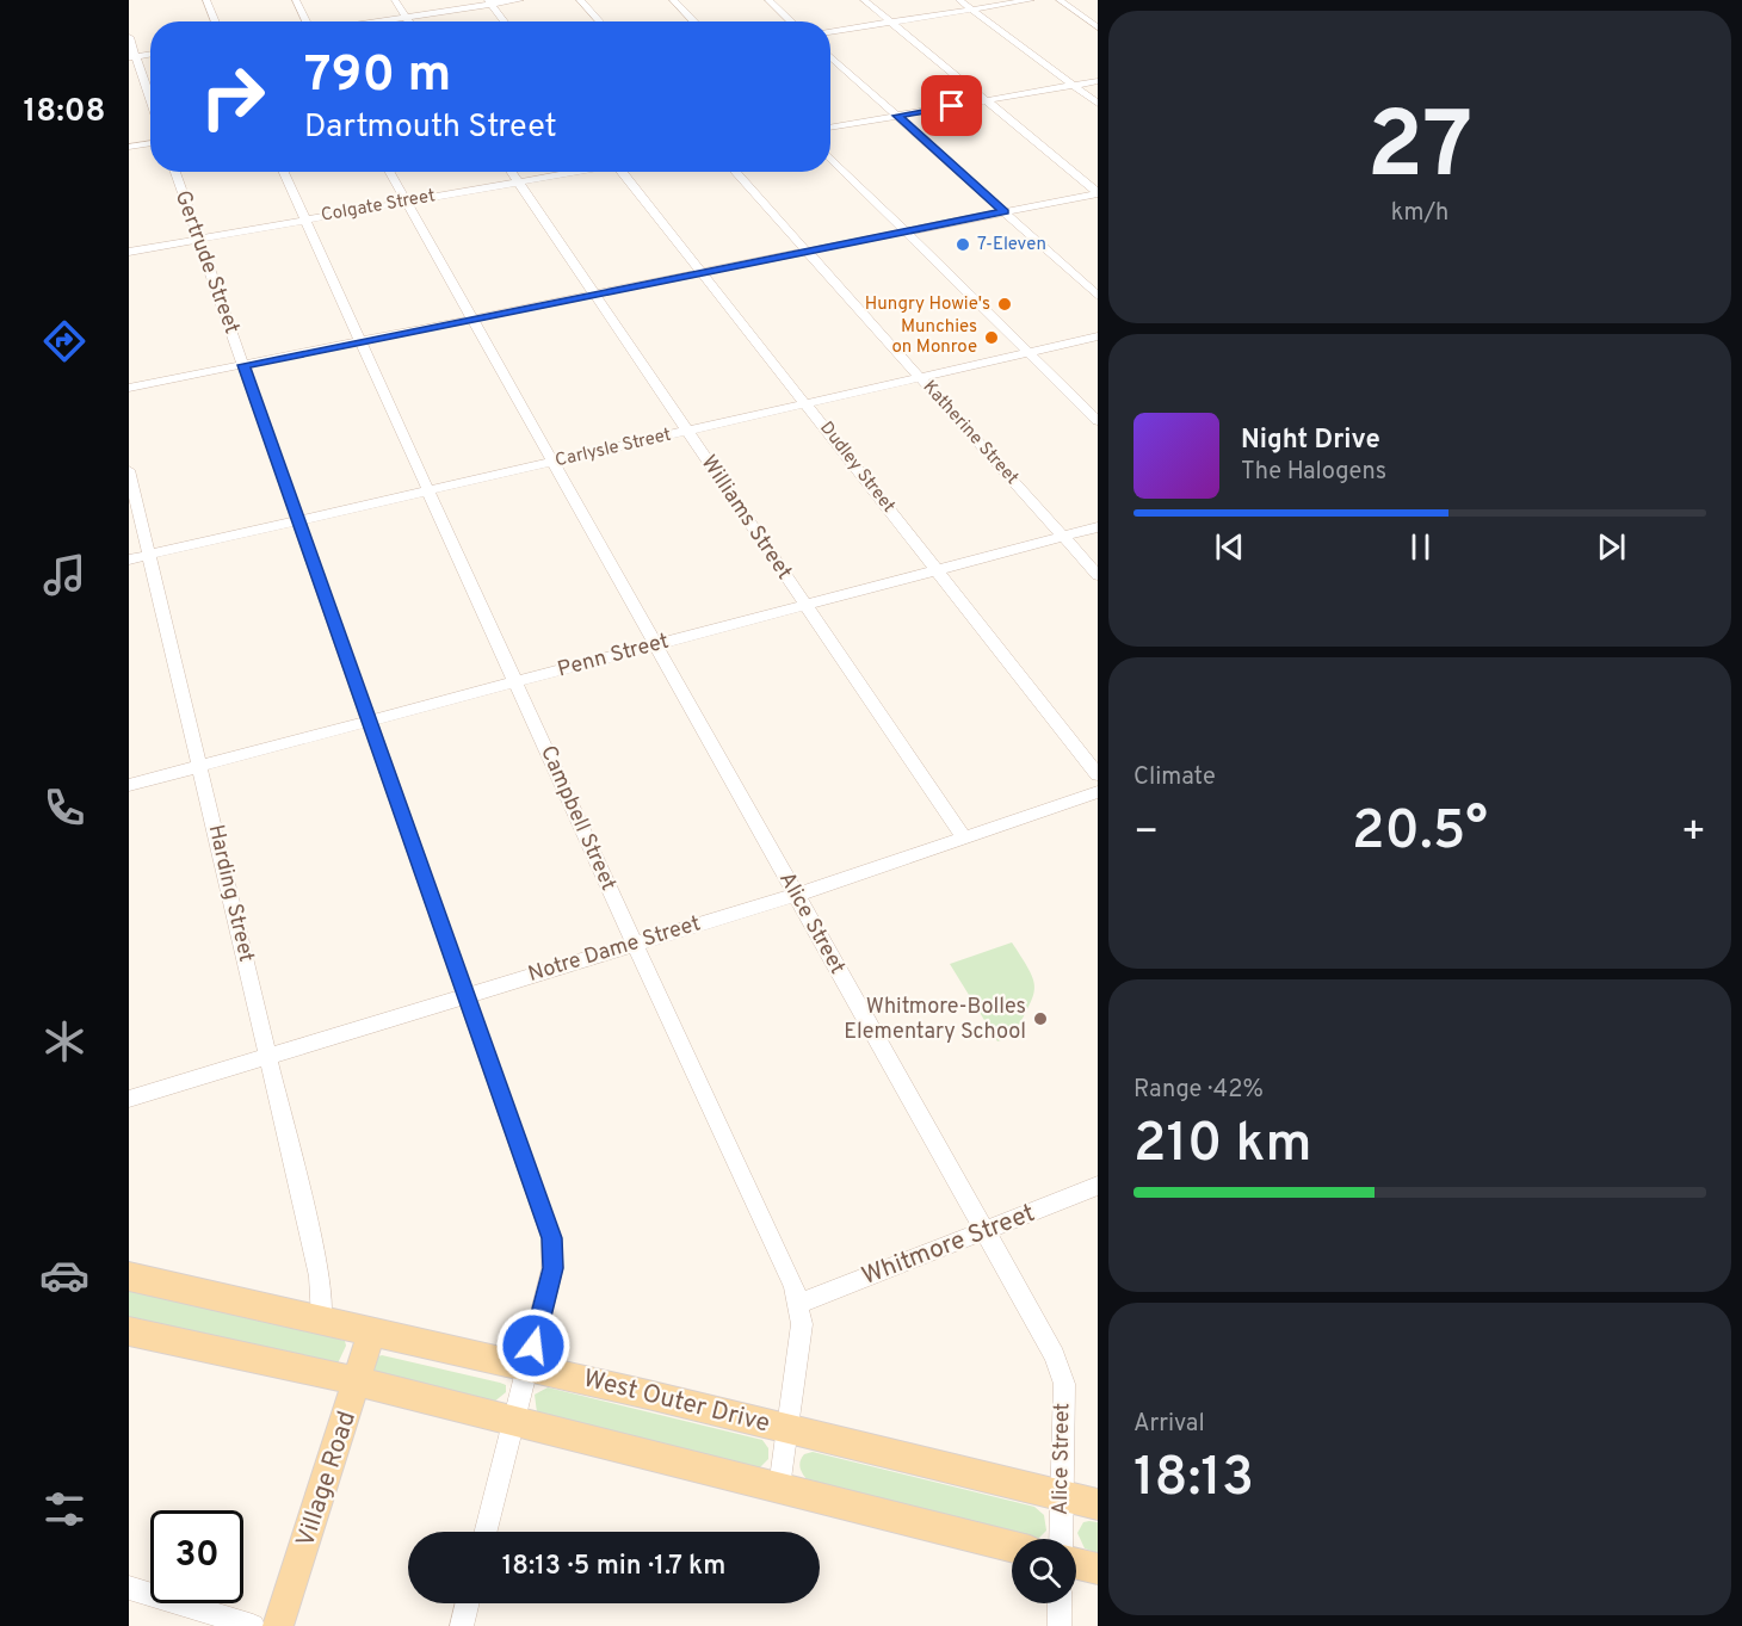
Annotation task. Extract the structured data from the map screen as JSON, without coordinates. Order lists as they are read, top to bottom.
{
  "streets": {
    "main road": ["West Outer Drive", "Village Road"],
    "street": [
      "Colgate Street",
      "Gertrude Street",
      "Katherine Street",
      "Carlysle Street",
      "Dudley Street",
      "Williams Street",
      "Penn Street",
      "Campbell Street",
      "Harding Street",
      "Alice Street",
      "Notre Dame Street",
      "Whitmore Street"
    ]
  },
  "crossings": [
    ["Colgate Street", "Gertrude Street"],
    ["Colgate Street", "Williams Street"],
    ["Colgate Street", "Campbell Street"],
    ["Colgate Street", "Alice Street"],
    ["Gertrude Street", "Carlysle Street"],
    ["Gertrude Street", "Penn Street"],
    ["Gertrude Street", "Notre Dame Street"],
    ["Gertrude Street", "West Outer Drive"],
    ["Katherine Street", "Carlysle Street"],
    ["Katherine Street", "Penn Street"],
    ["Carlysle Street", "Dudley Street"],
    ["Carlysle Street", "Williams Street"],
    ["Carlysle Street", "Campbell Street"],
    ["Carlysle Street", "Harding Street"],
    ["Carlysle Street", "Alice Street"],
    ["Dudley Street", "Penn Street"],
    ["Williams Street", "Penn Street"],
    ["Williams Street", "Notre Dame Street"],
    ["Penn Street", "Campbell Street"],
    ["Penn Street", "Harding Street"],
    ["Penn Street", "Alice Street"],
    ["Campbell Street", "Notre Dame Street"],
    ["Campbell Street", "Whitmore Street"],
    ["Campbell Street", "West Outer Drive"],
    ["Harding Street", "Notre Dame Street"],
    ["Harding Street", "West Outer Drive"],
    ["Alice Street", "Notre Dame Street"],
    ["Alice Street", "Whitmore Street"],
    ["Alice Street", "West Outer Drive"],
    ["West Outer Drive", "Village Road"]
  ],
  "places": [
    "7-Eleven",
    "Hungry Howie's",
    "Munchies on Monroe",
    "Whitmore-Bolles Elementary School"
  ],
  "page": {
    "tabs": "18:08",
    "tile": [
      ["27", "km/h"],
      "Climate",
      ["Range · 42%", "210 km"],
      ["Arrival", "18:13"]
    ],
    "turn": ["790 m", "Dartmouth Street"],
    "song": ["Night Drive", "The Halogens"],
    "heat": ["−", "20.5°", "+"],
    "limit": "30",
    "trip": "18:13 · 5 min · 1.7 km"
  }
}
